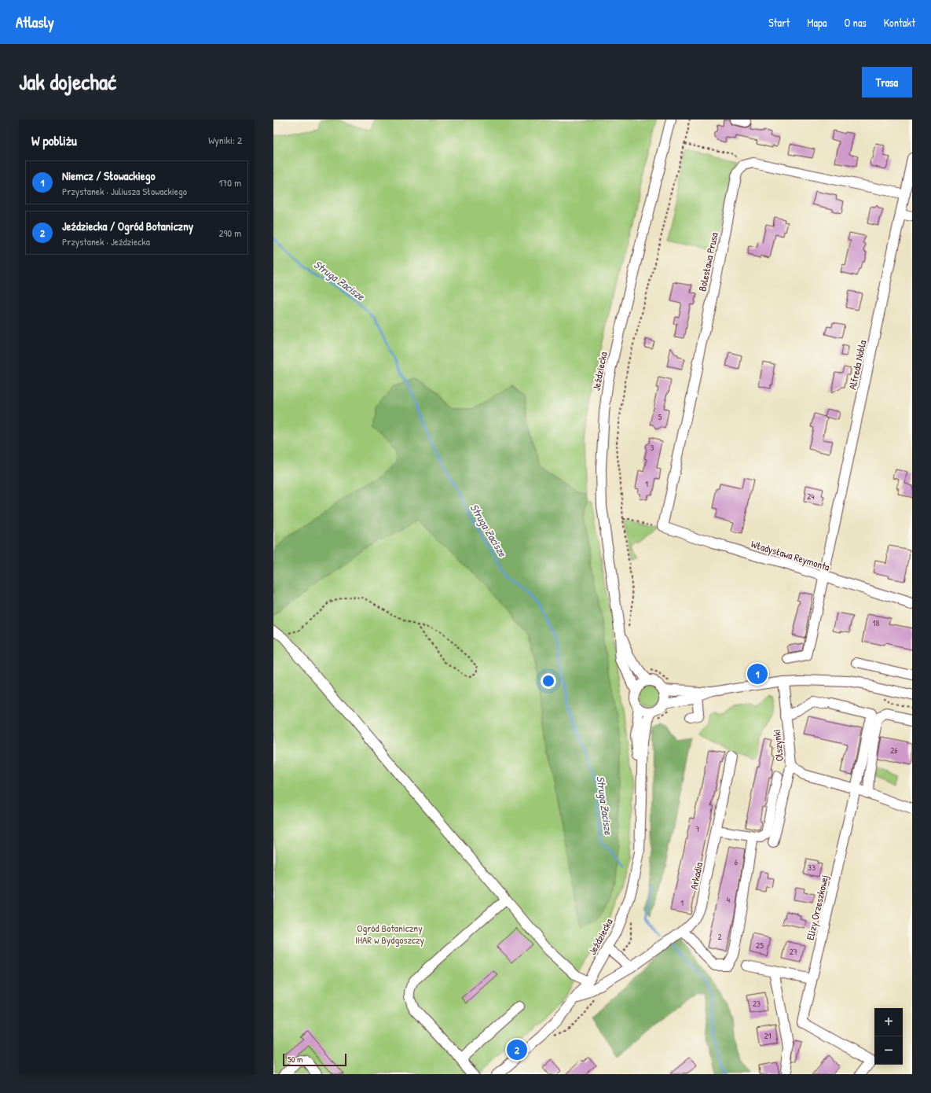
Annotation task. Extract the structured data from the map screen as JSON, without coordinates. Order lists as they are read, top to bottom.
{
  "streets": {
    "street": [
      "Bolesława Prusa",
      "Alfreda Nobla",
      "Jeździecka",
      "Władysława Reymonta",
      "Olszynki",
      "Arkadia",
      "Elizy Orzeszkowej"
    ]
  },
  "crossings": [
    ["Bolesława Prusa", "Władysława Reymonta"],
    ["Alfreda Nobla", "Władysława Reymonta"],
    ["Jeździecka", "Arkadia"],
    ["Olszynki", "Elizy Orzeszkowej"]
  ],
  "water": ["Struga Zacisze"],
  "parks": ["Ogród Botaniczny IHAR w Bydgoszczy"],
  "house_numbers": [
    "5",
    "3",
    "1",
    "24",
    "18",
    "26",
    "7",
    "6",
    "33",
    "4",
    "1",
    "2",
    "25",
    "27",
    "23",
    "21"
  ],
  "scale_bar": "50 m",
  "page": {
    "header": "Atlasly",
    "nav": [
      "Start",
      "Mapa",
      "O nas",
      "Kontakt"
    ],
    "title": "Jak dojechać",
    "buttons": "Trasa",
    "heading": ["W pobliżu", "Wyniki: 2"],
    "list": [
      {
        "mark": "1",
        "name": "Niemcz / Słowackiego",
        "note": "Przystanek · Juliusza Słowackiego",
        "value": "170 m"
      },
      {
        "mark": "2",
        "name": "Jeździecka / Ogród Botaniczny",
        "note": "Przystanek · Jeździecka",
        "value": "290 m"
      }
    ],
    "pins": ["1", "2"],
    "map_buttons": ["+", "−"],
    "scale": "50 m"
  }
}
